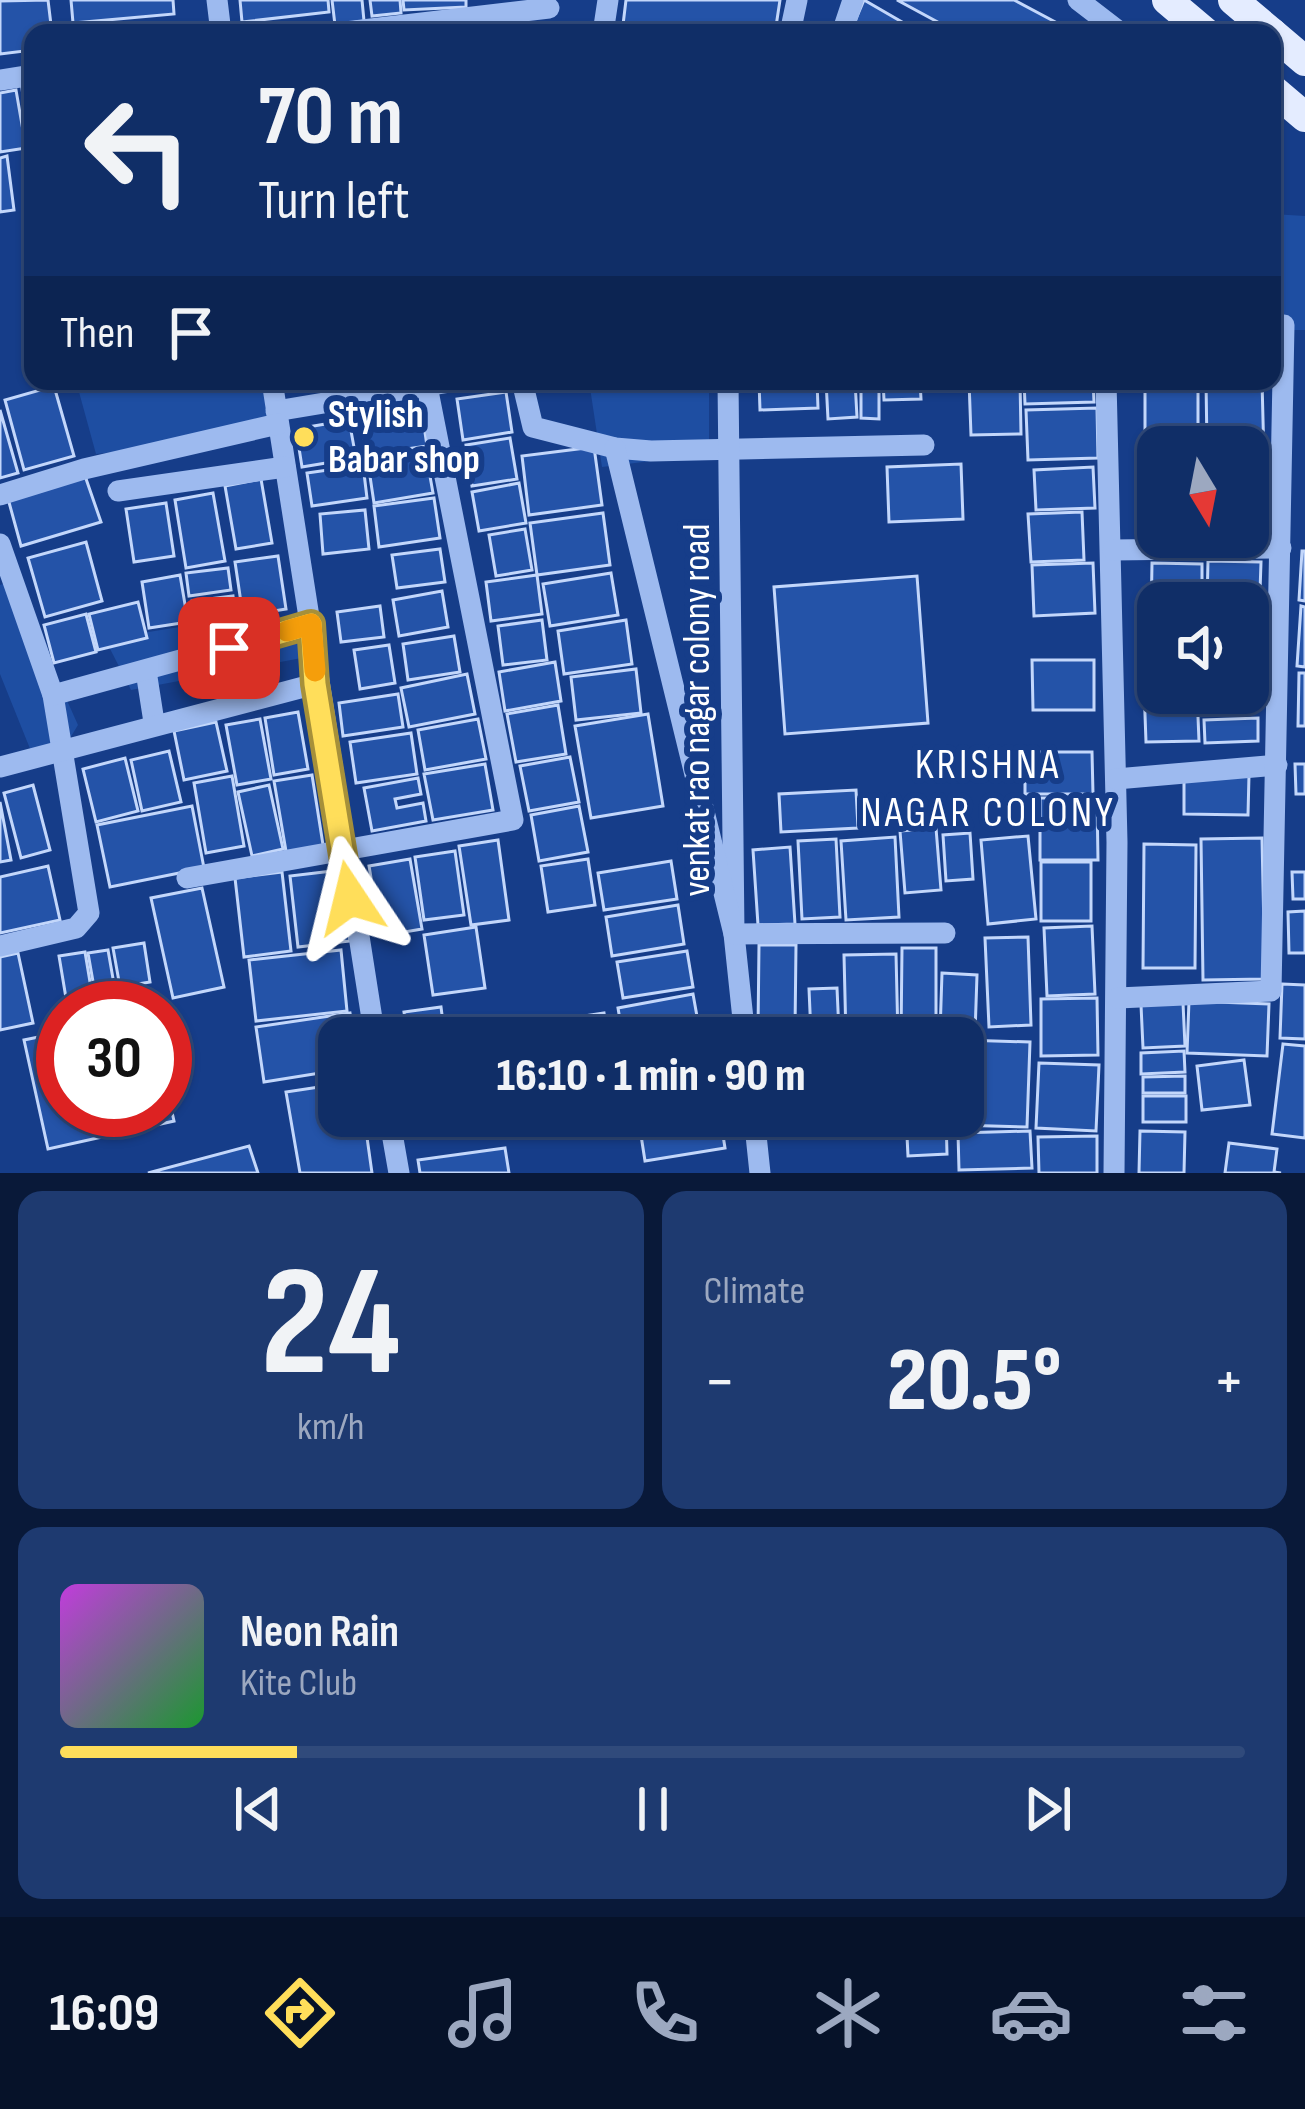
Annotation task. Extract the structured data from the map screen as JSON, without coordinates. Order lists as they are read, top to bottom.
{
  "streets": {
    "street": ["venkat rao nagar colony road"]
  },
  "districts": ["KRISHNA NAGAR COLONY"],
  "places": ["Stylish Babar shop"],
  "north": "bottom",
  "page": {
    "turn": ["70 m", "Turn left"],
    "then": "Then",
    "limit": "30",
    "trip": "16:10 · 1 min · 90 m",
    "tile": [
      ["24", "km/h"],
      "Climate"
    ],
    "heat": ["−", "20.5°", "+"],
    "song": ["Neon Rain", "Kite Club"],
    "tabs": "16:09"
  }
}
